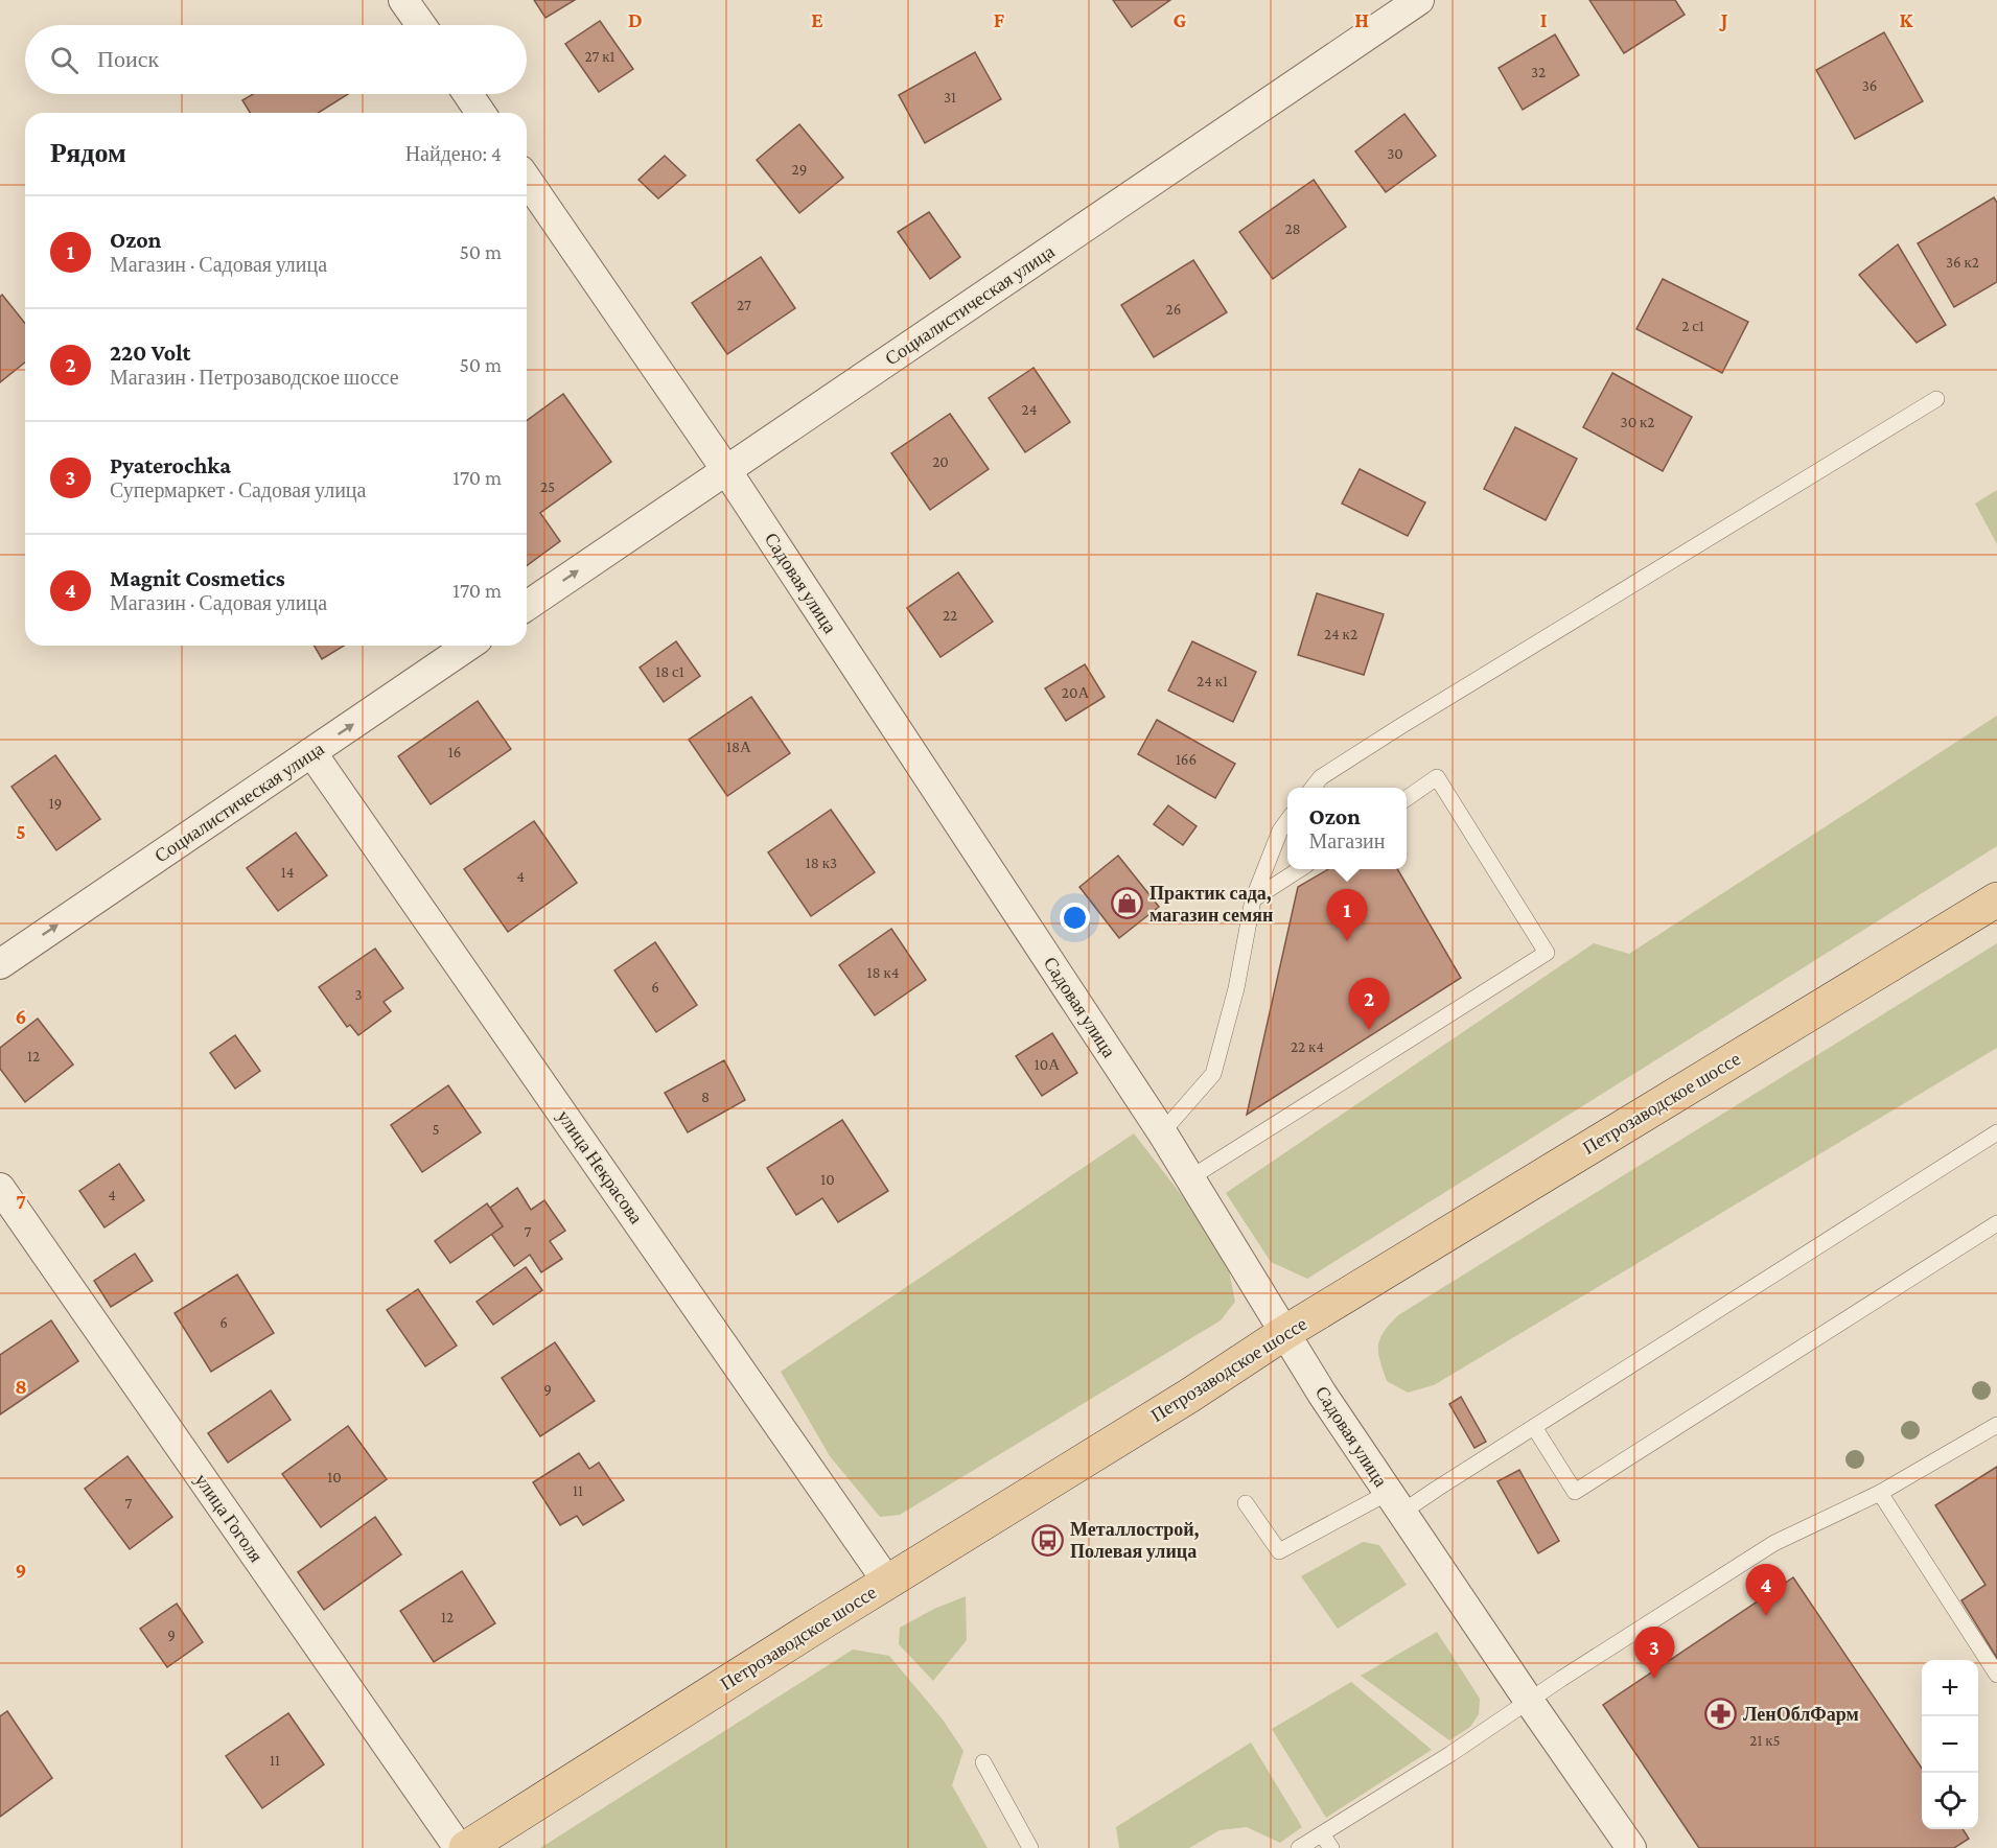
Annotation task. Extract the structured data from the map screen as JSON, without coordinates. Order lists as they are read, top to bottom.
{
  "streets": {
    "main road": ["Петрозаводское шоссе"],
    "street": [
      "Социалистическая улица",
      "Садовая улица",
      "улица Некрасова",
      "улица Гоголя"
    ]
  },
  "crossings": [
    ["Социалистическая улица", "Садовая улица"],
    ["Социалистическая улица", "улица Некрасова"],
    ["Садовая улица", "Петрозаводское шоссе"],
    ["Петрозаводское шоссе", "улица Некрасова"]
  ],
  "one_way": ["Социалистическая улица"],
  "places": {
    "shop": ["Практик сада, магазин семян"],
    "bus stop": ["Металлострой, Полевая улица"],
    "pharmacy": ["ЛенОблФарм"]
  },
  "house_numbers": [
    "27 к1",
    "32",
    "36",
    "31",
    "30",
    "29",
    "28",
    "36 к2",
    "27",
    "26",
    "2 с1",
    "24",
    "30 к2",
    "20",
    "25",
    "22",
    "24 к2",
    "18 с1",
    "24 к1",
    "20А",
    "18А",
    "16",
    "166",
    "19",
    "18 к3",
    "14",
    "4",
    "18 к4",
    "6",
    "3",
    "22 к4",
    "12",
    "10А",
    "8",
    "5",
    "10",
    "4",
    "7",
    "6",
    "9",
    "10",
    "11",
    "7",
    "12",
    "9",
    "21 к5",
    "11"
  ],
  "page": {
    "search": "Поиск",
    "heading": ["Рядом", "Найдено: 4"],
    "list": [
      {
        "mark": "1",
        "name": "Ozon",
        "note": "Магазин · Садовая улица",
        "value": "50 m"
      },
      {
        "mark": "2",
        "name": "220 Volt",
        "note": "Магазин · Петрозаводское шоссе",
        "value": "50 m"
      },
      {
        "mark": "3",
        "name": "Pyaterochka",
        "note": "Супермаркет · Садовая улица",
        "value": "170 m"
      },
      {
        "mark": "4",
        "name": "Magnit Cosmetics",
        "note": "Магазин · Садовая улица",
        "value": "170 m"
      }
    ],
    "popup": ["Ozon", "Магазин"],
    "pins": [
      "1",
      "2",
      "4",
      "3"
    ],
    "map_buttons": ["+", "−"]
  },
  "grid": {
    "columns": [
      "D",
      "E",
      "F",
      "G",
      "H",
      "I",
      "J",
      "K"
    ],
    "rows": [
      "5",
      "6",
      "7",
      "8",
      "9"
    ]
  }
}
